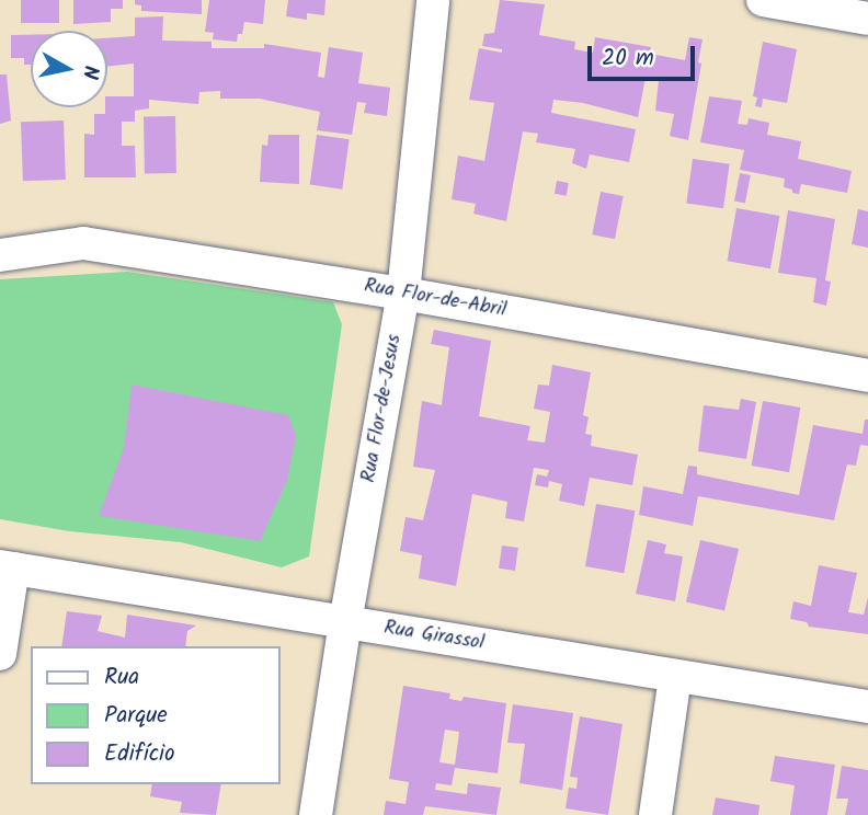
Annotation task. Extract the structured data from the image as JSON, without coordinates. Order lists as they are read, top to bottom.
{
  "streets": {
    "street": ["Rua Flor-de-Abril", "Rua Flor-de-Jesus", "Rua Girassol"]
  },
  "crossings": [
    ["Rua Flor-de-Abril", "Rua Flor-de-Jesus"],
    ["Rua Flor-de-Jesus", "Rua Girassol"]
  ],
  "legend": ["Rua", "Parque", "Edifício"],
  "scale_bar": "20 m",
  "north": "right"
}
